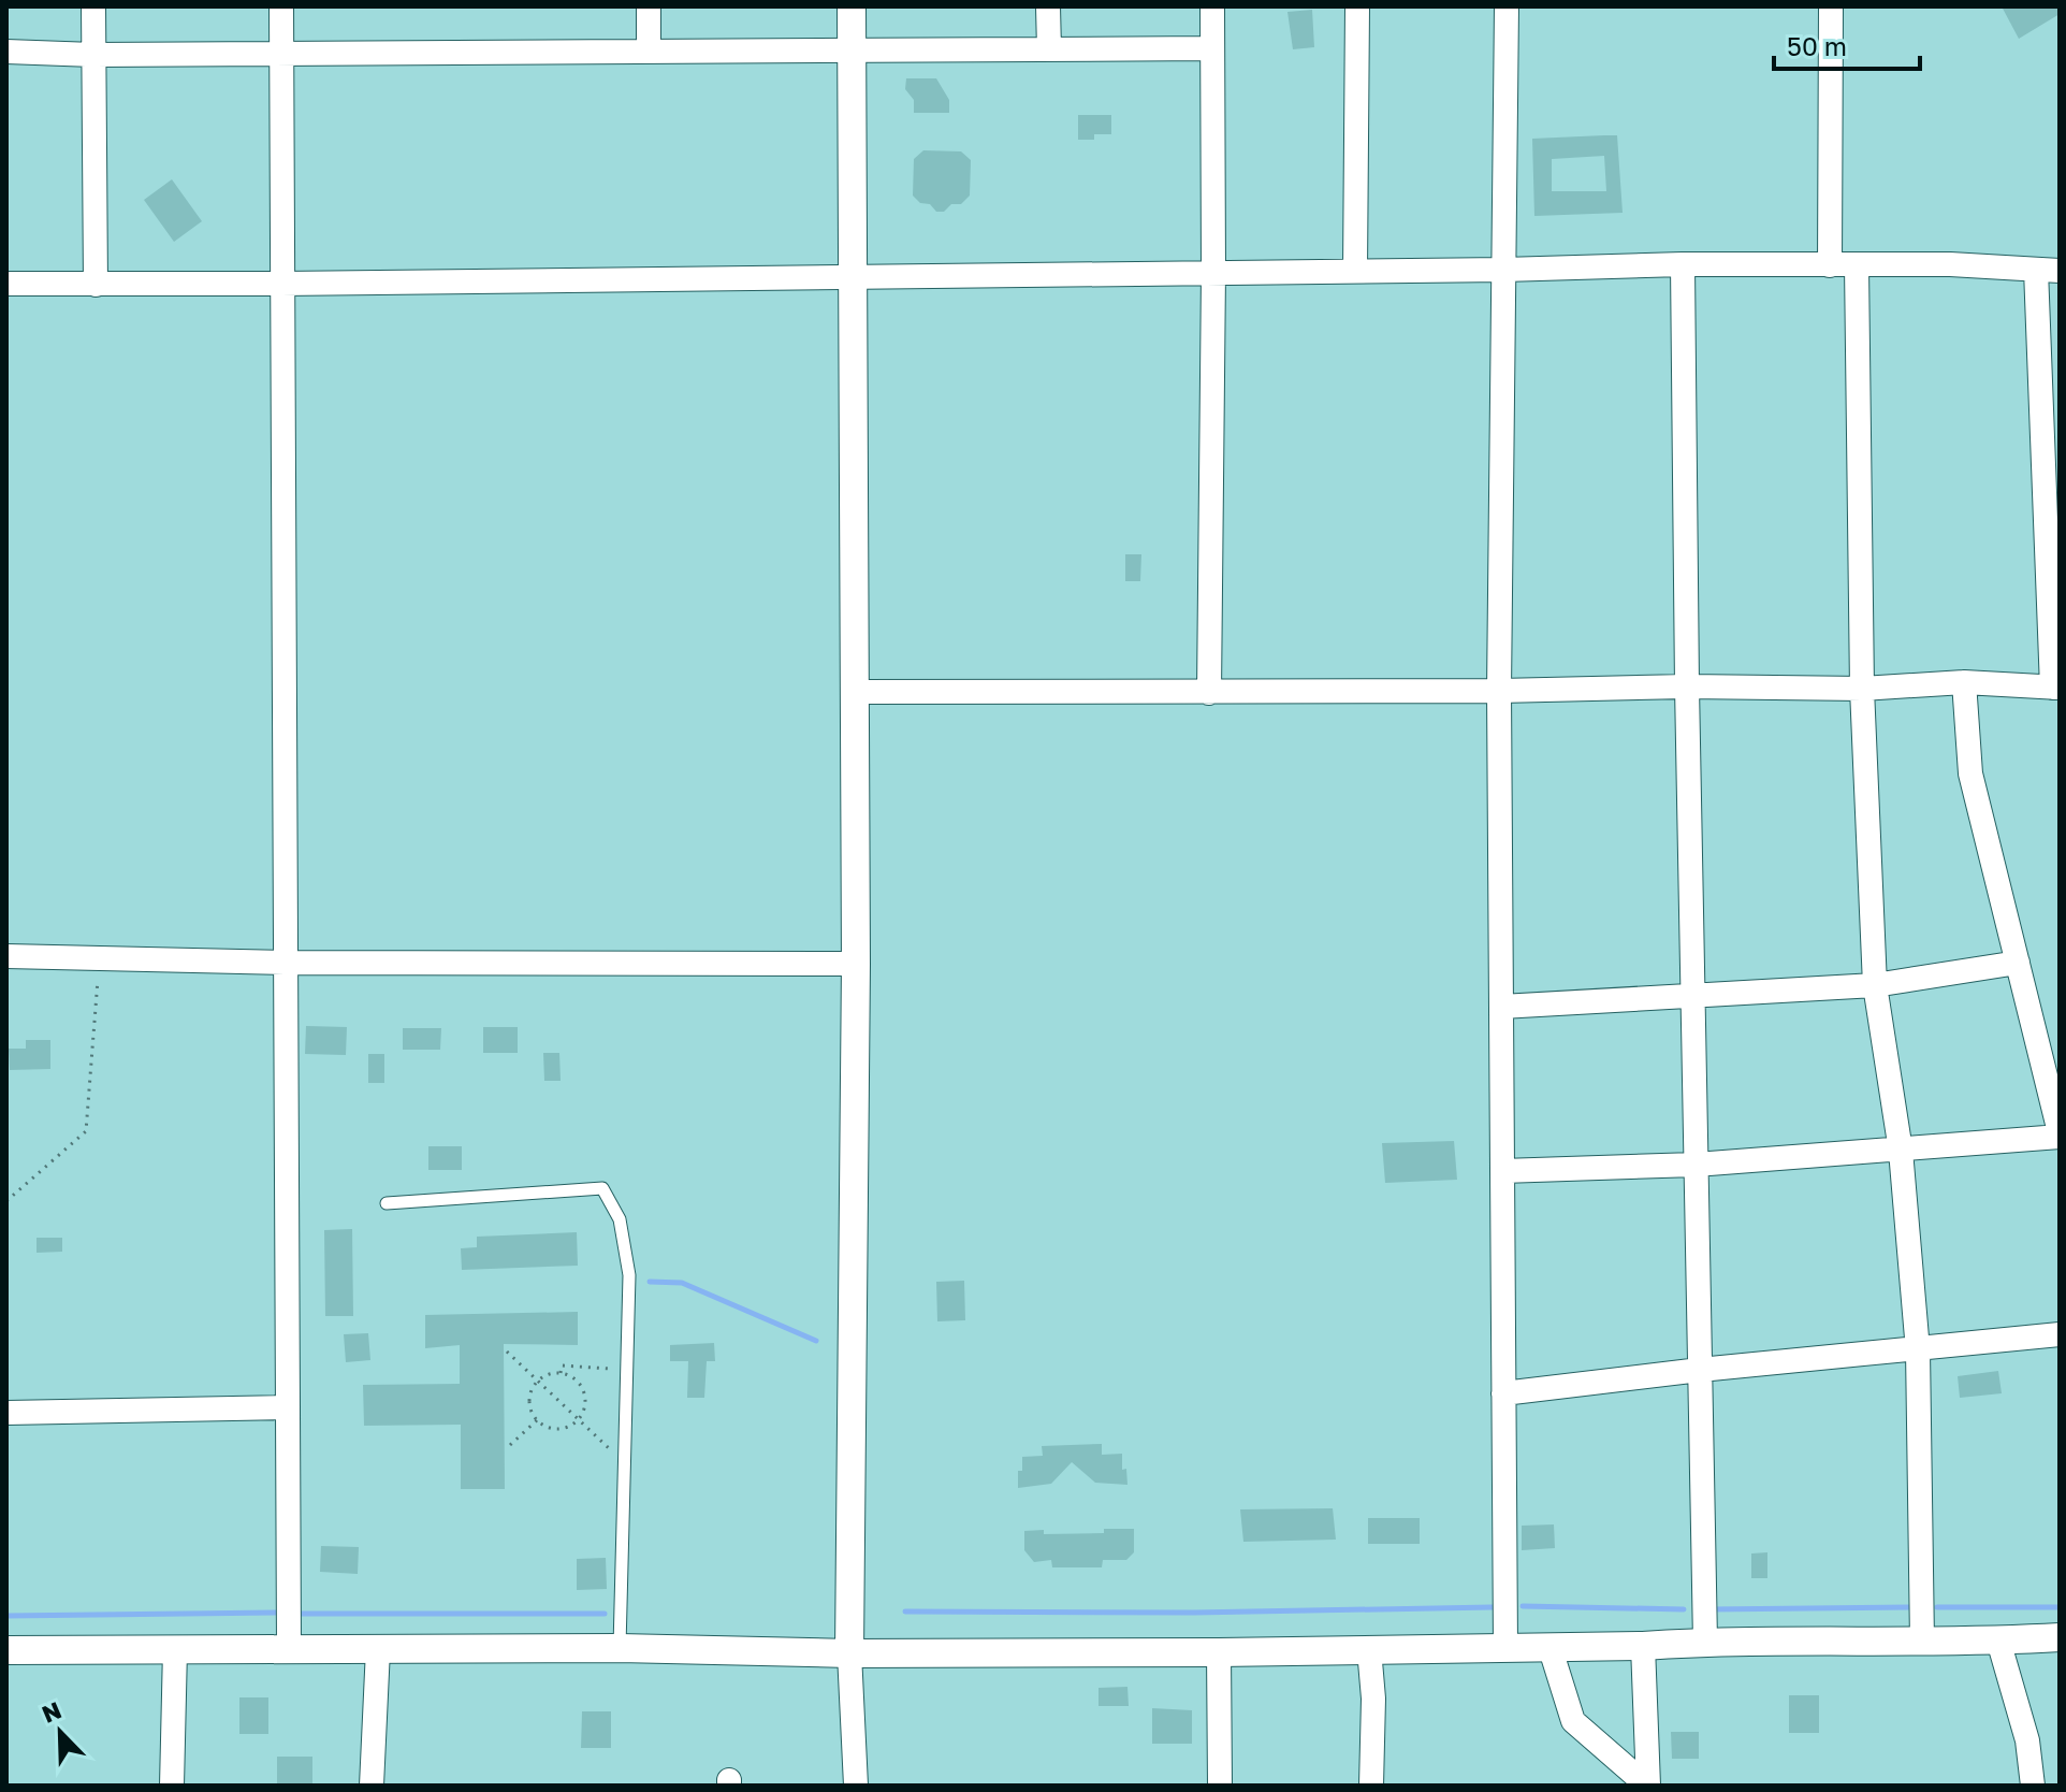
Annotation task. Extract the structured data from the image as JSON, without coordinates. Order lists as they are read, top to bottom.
{
  "scale_bar": "50 m",
  "north": "top left"
}
